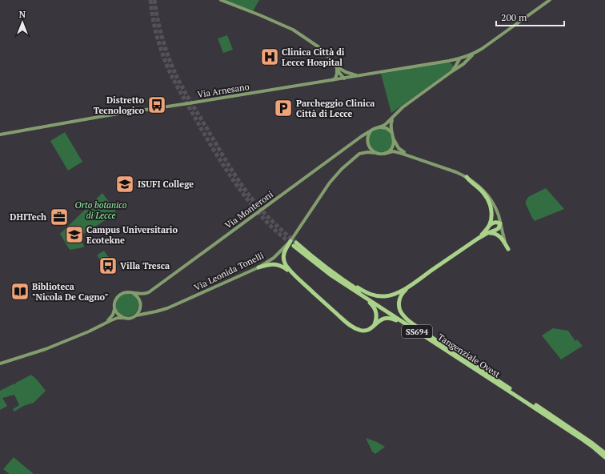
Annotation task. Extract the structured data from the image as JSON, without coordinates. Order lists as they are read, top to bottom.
{
  "streets": {
    "highway": ["SS694", "Tangenziale Ovest"],
    "main road": ["Via Arnesano", "Via Monteroni", "Via Leonida Tonelli"]
  },
  "crossings": [
    ["Via Arnesano", "Via Monteroni"],
    ["Via Monteroni", "Via Leonida Tonelli"]
  ],
  "parks": ["Orto botanico di Lecce"],
  "places": {
    "hospital": ["Clinica Città di Lecce Hospital"],
    "bus stop": ["Distretto Tecnologico", "Villa Tresca"],
    "parking": ["Parcheggio Clinica Città di Lecce"],
    "school or university": ["ISUFI College", "Campus Universitario Ecotekne"],
    "office": ["DHITech"],
    "library": ["Biblioteca \"Nicola De Cagno\""]
  },
  "scale_bar": "200 m",
  "north": "top"
}
